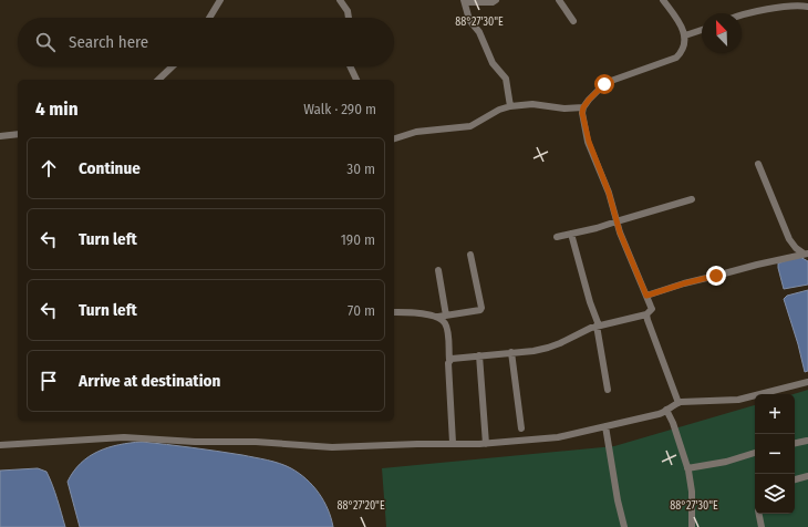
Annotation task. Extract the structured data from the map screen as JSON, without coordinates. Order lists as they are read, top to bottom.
{
  "north": "top left",
  "page": {
    "search": "Search here",
    "heading": ["4 min", "Walk · 290 m"],
    "list": [
      ["Continue", "30 m"],
      ["Turn left", "190 m"],
      ["Turn left", "70 m"],
      "Arrive at destination"
    ],
    "map_buttons": ["+", "−"]
  },
  "coordinates": ["88°27'30\"E", "88°27'20\"E"]
}
